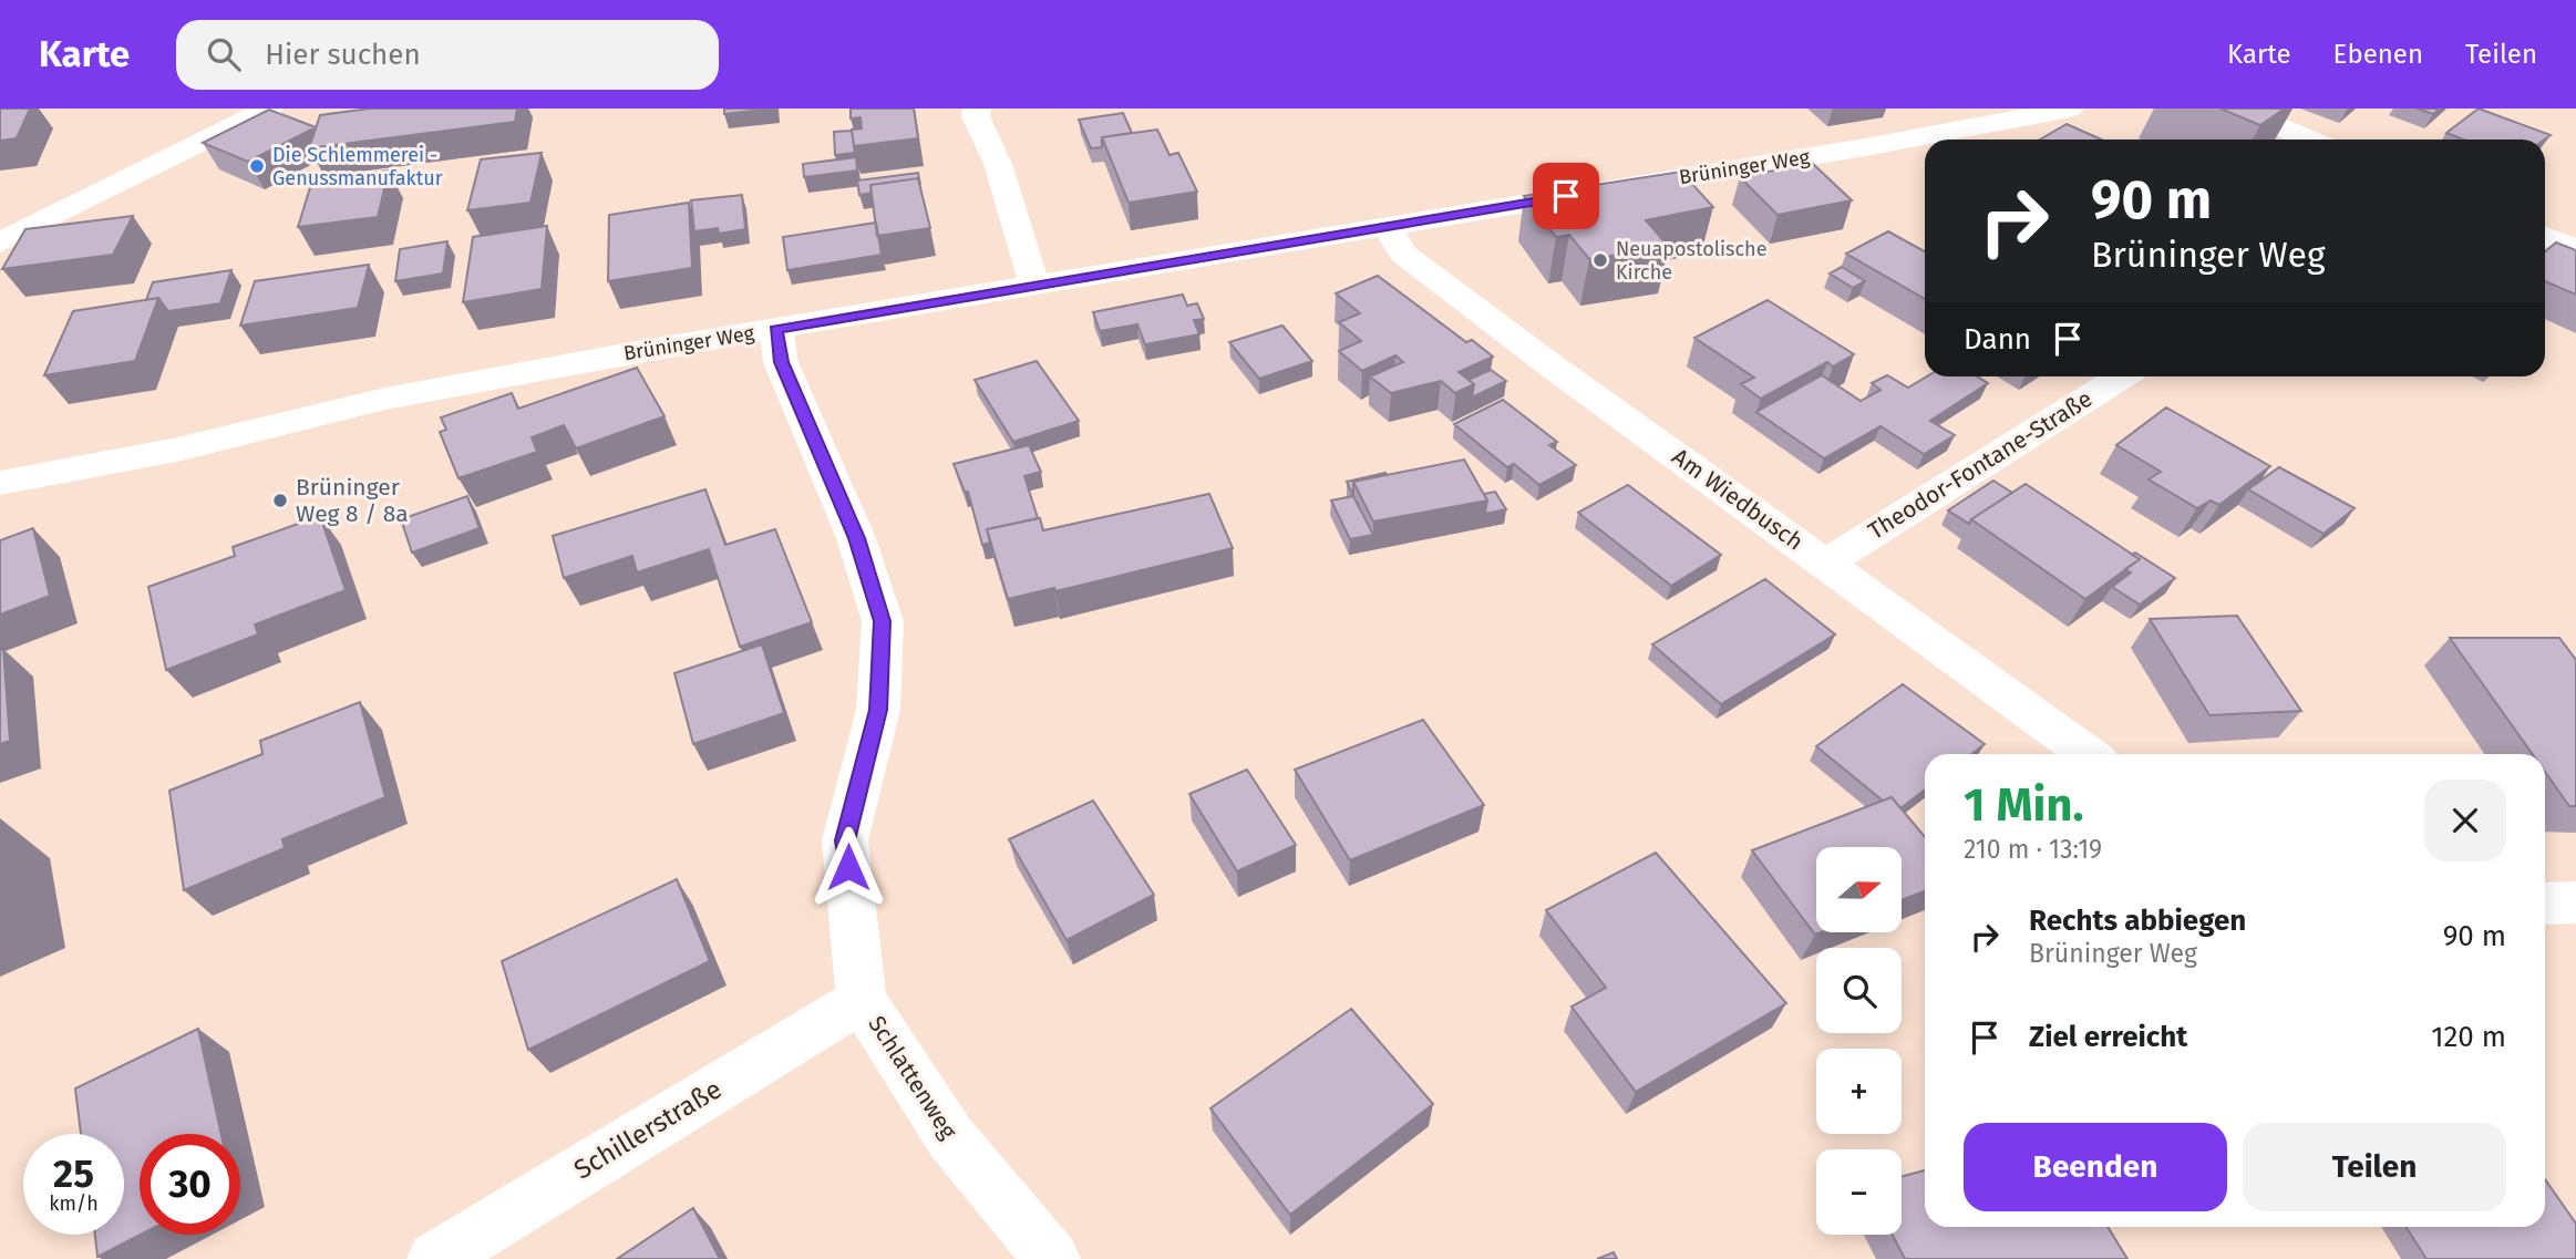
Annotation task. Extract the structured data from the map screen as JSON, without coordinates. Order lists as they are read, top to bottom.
{
  "streets": {
    "street": [
      "Brüninger Weg",
      "Theodor-Fontane-Straße",
      "Am Wiedbusch",
      "Schlattenweg",
      "Schillerstraße"
    ]
  },
  "crossings": [
    ["Brüninger Weg", "Am Wiedbusch"],
    ["Brüninger Weg", "Schlattenweg"],
    ["Theodor-Fontane-Straße", "Am Wiedbusch"],
    ["Schlattenweg", "Schillerstraße"]
  ],
  "places": ["Die Schlemmerei - Genussmanufaktur", "Neuapostolische Kirche", "Brüninger Weg 8 / 8a"],
  "north": "right",
  "page": {
    "header": "Karte",
    "search": "Hier suchen",
    "nav": ["Karte", "Ebenen", "Teilen"],
    "turn": ["90 m", "Brüninger Weg"],
    "then": "Dann",
    "heading": ["1 Min.", "210 m · 13:19"],
    "map_buttons": ["+", "−"],
    "list": [
      {
        "name": "Rechts abbiegen",
        "note": "Brüninger Weg",
        "value": "90 m"
      },
      {
        "name": "Ziel erreicht",
        "value": "120 m"
      }
    ],
    "buttons": ["Beenden", "Teilen"],
    "speed": "25 km/h",
    "limit": "30"
  }
}
